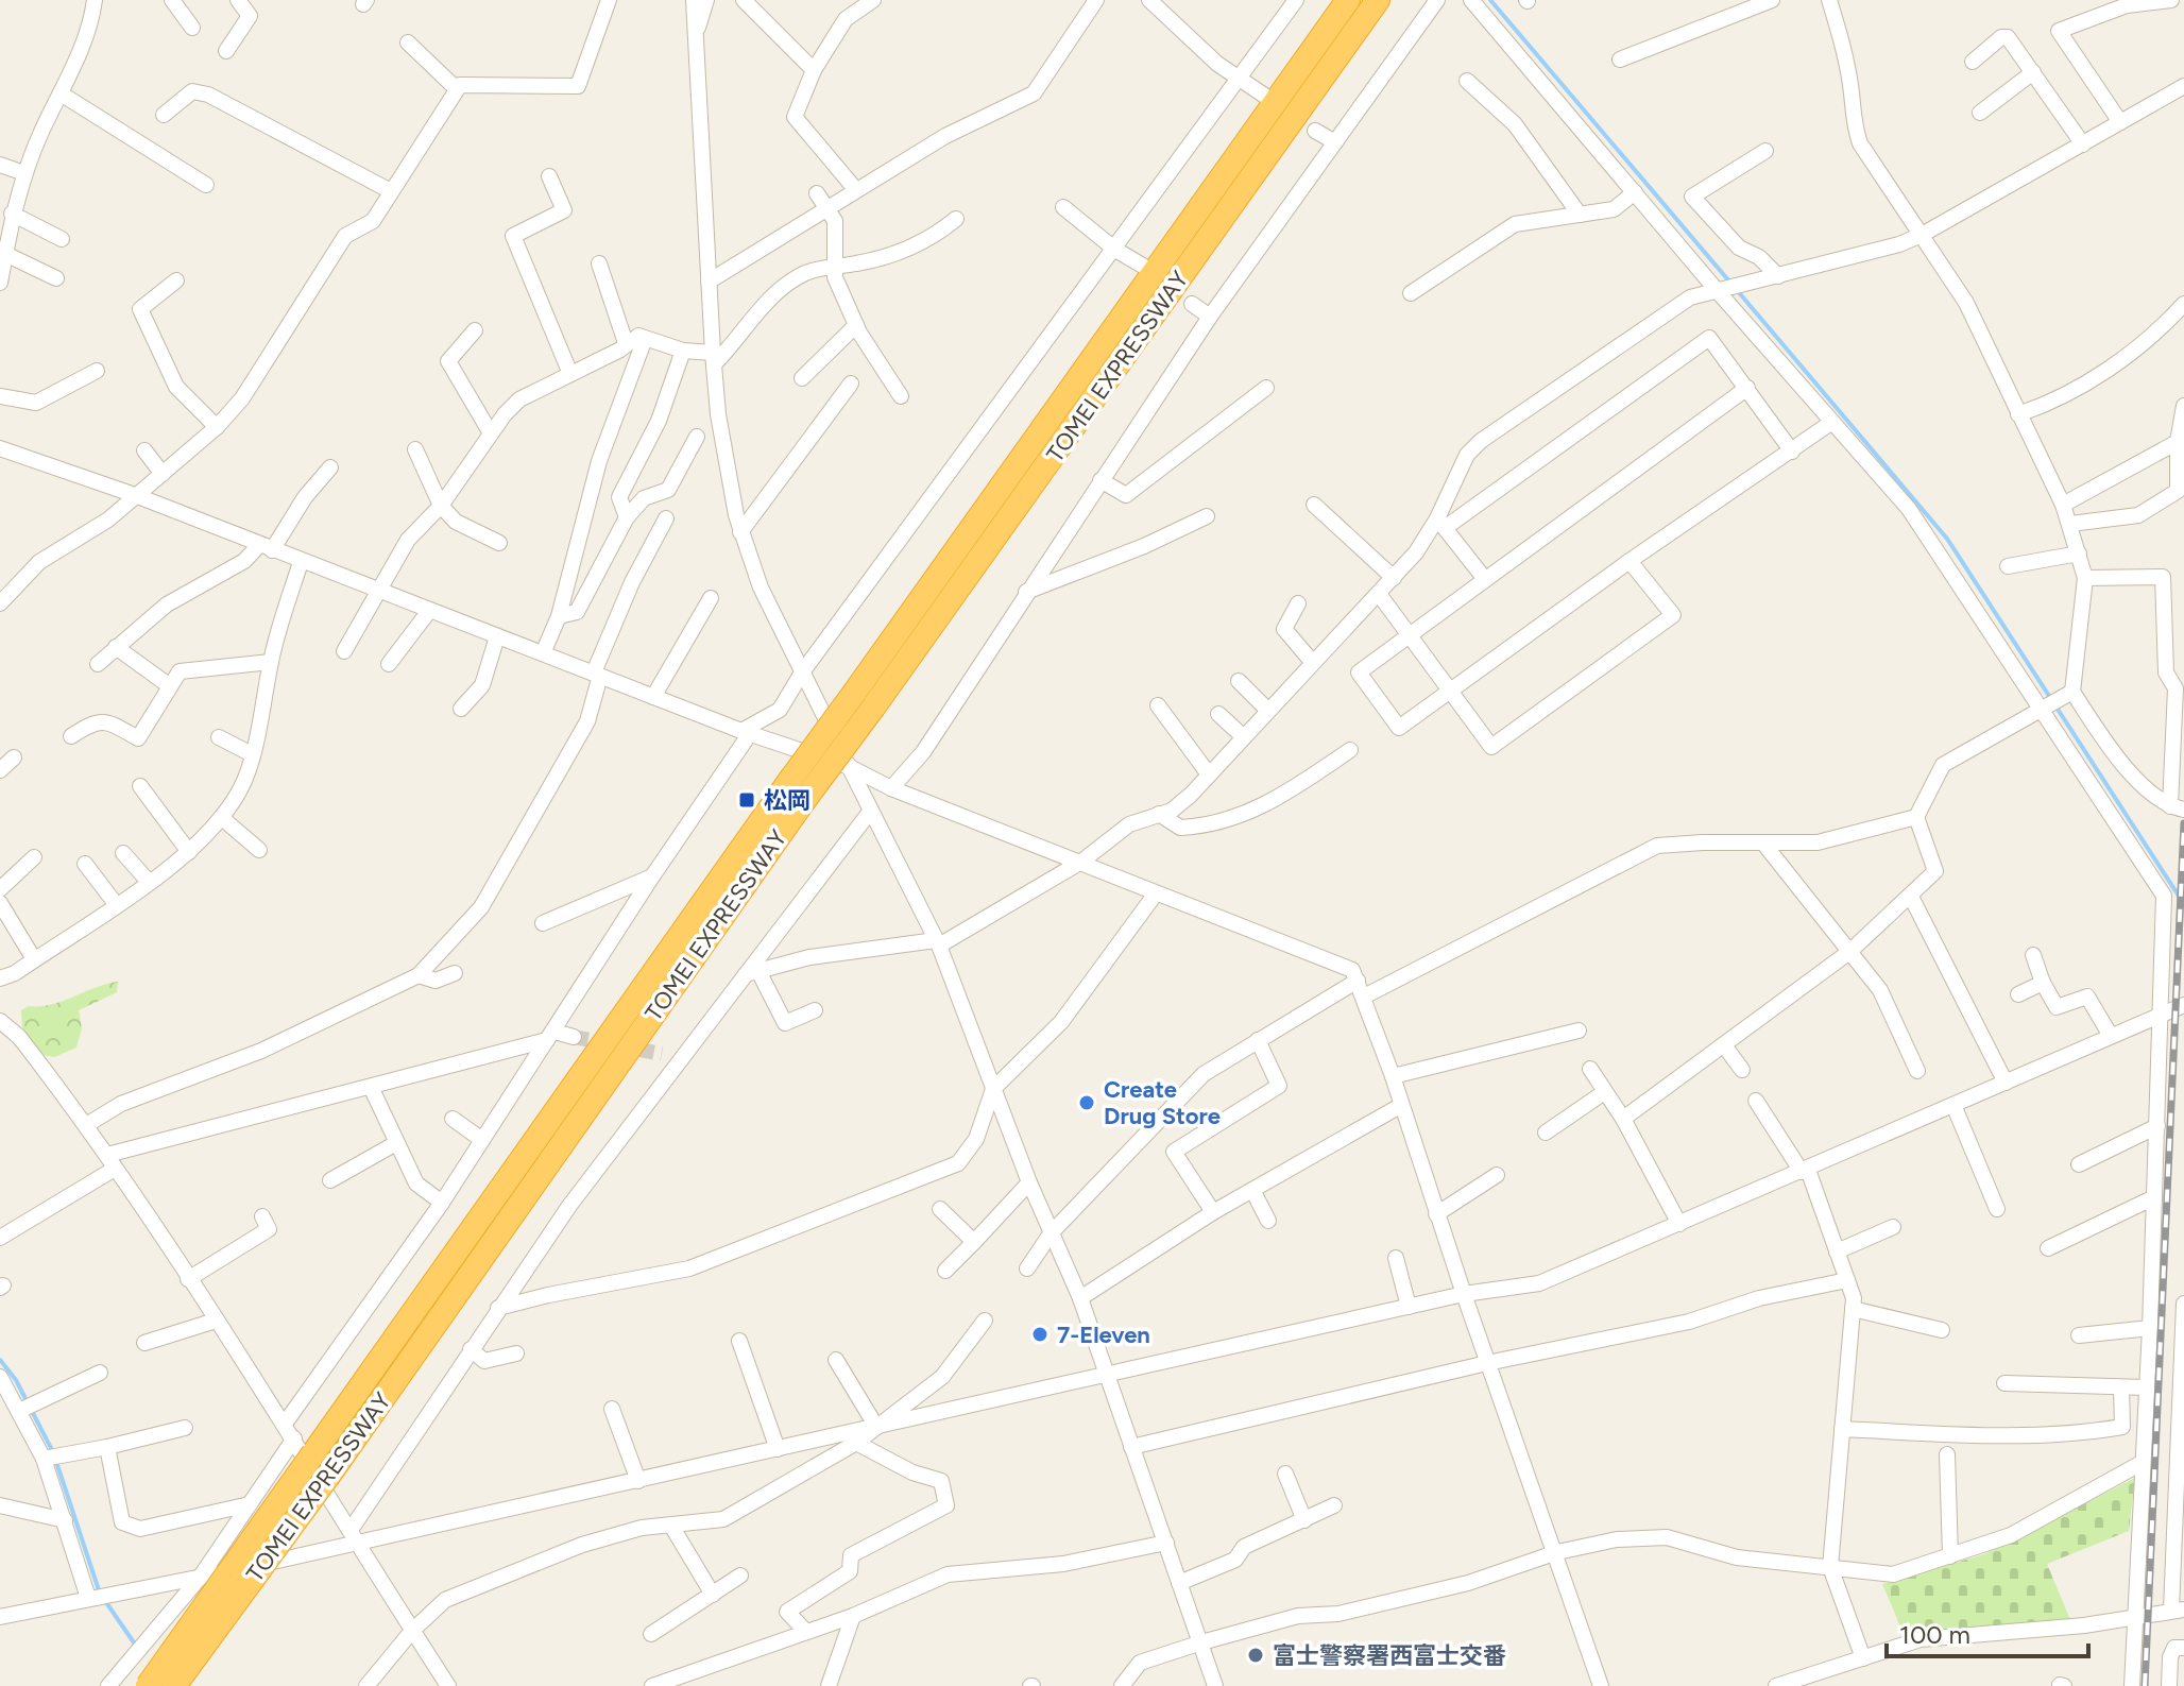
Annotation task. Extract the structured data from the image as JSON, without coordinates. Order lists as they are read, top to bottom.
{
  "streets": {
    "highway": ["TOMEI EXPRESSWAY"]
  },
  "places": {
    "transit": ["松岡"],
    "other": ["Create Drug Store", "7-Eleven", "富士警察署西富士交番"]
  },
  "scale_bar": "100 m"
}
